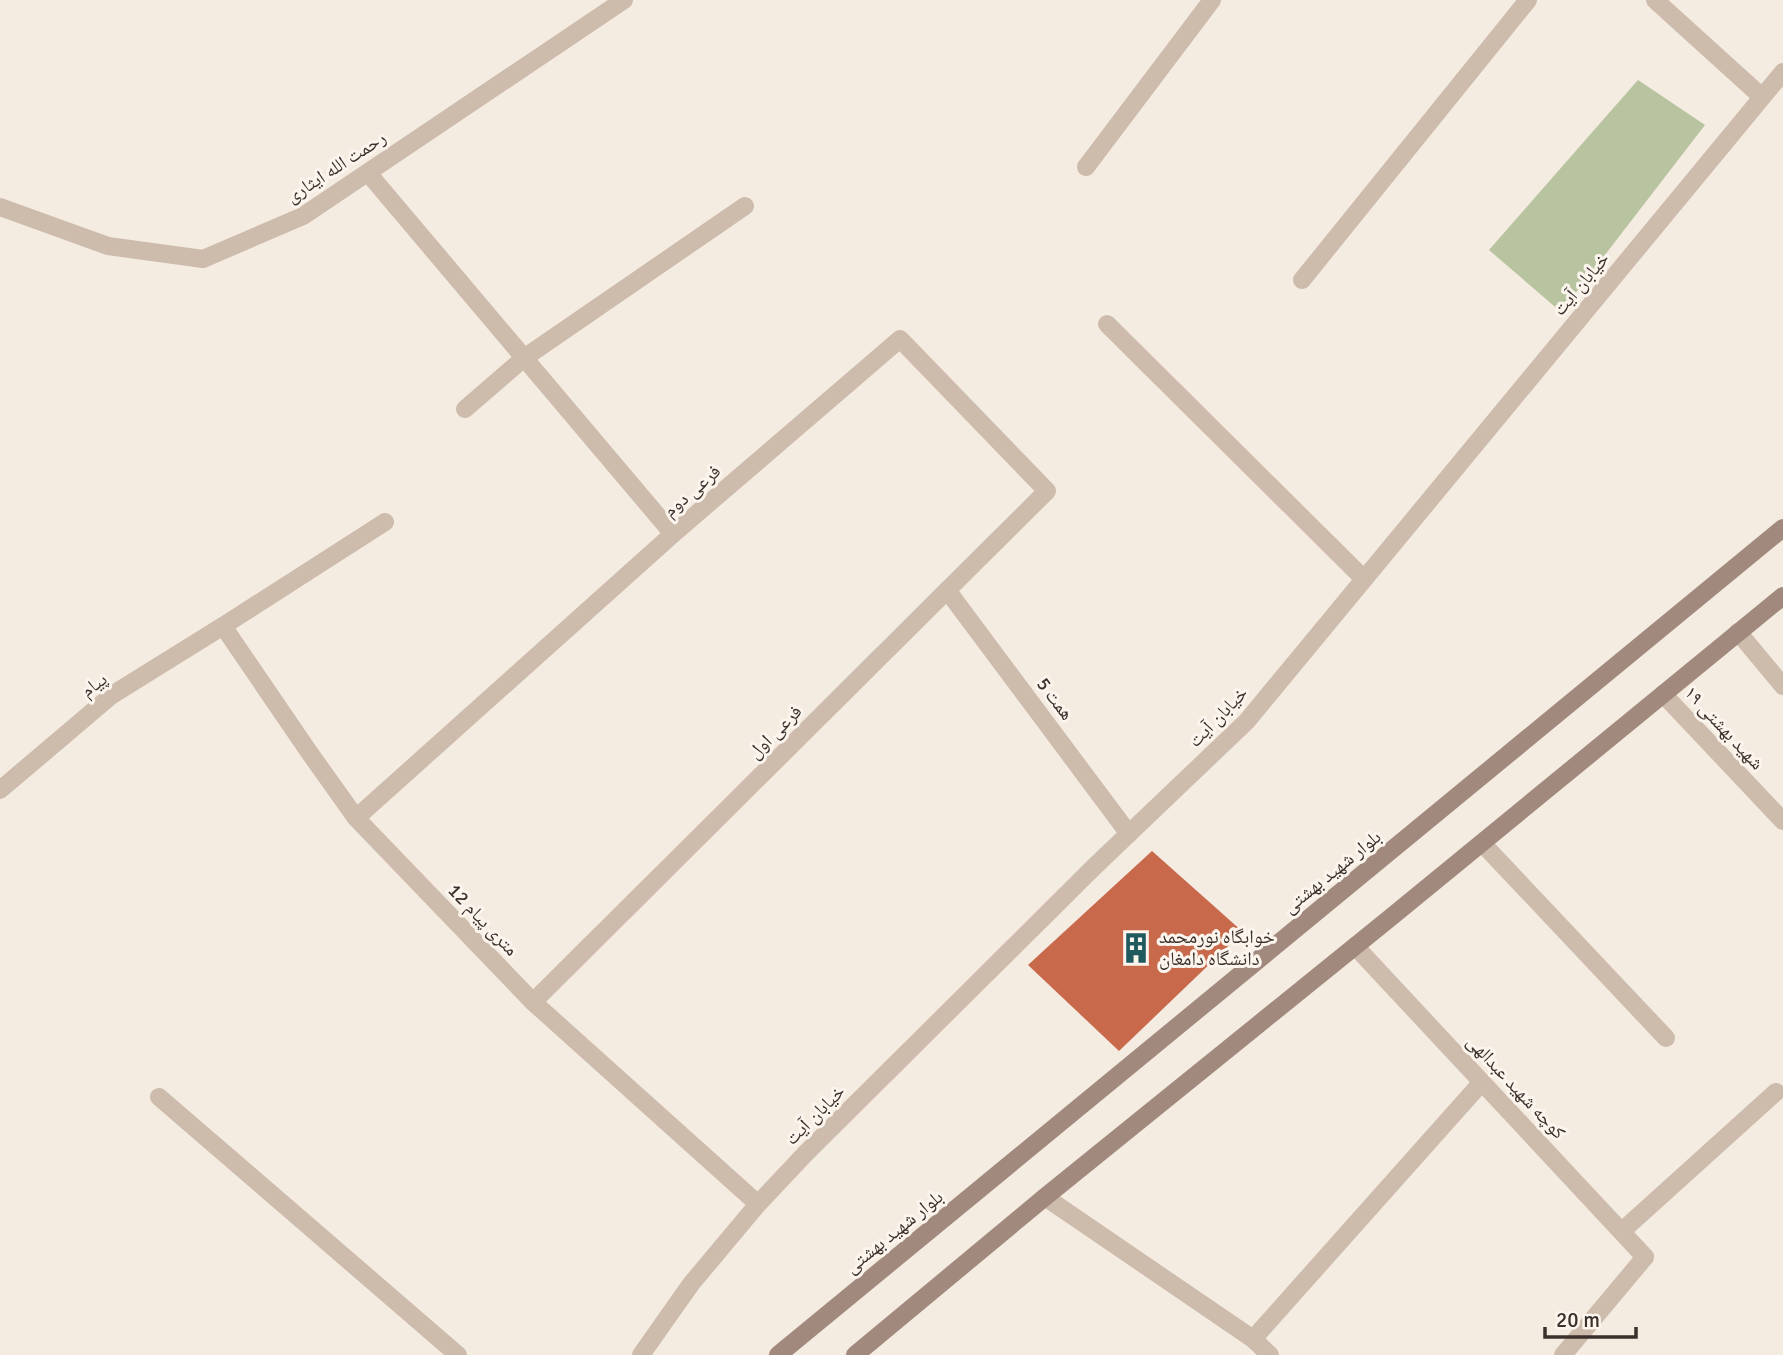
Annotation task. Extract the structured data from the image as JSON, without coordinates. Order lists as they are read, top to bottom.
{
  "streets": {
    "main road": ["بلوار شهید بهشتی"],
    "street": [
      "رحمت الله ایثاری",
      "خیابان آیت",
      "فرعی دوم",
      "پیام",
      "5 همت",
      "شهید بهشتی ۱۹",
      "فرعی اول",
      "12 متری پیام",
      "کوچه شهید عبدالهی"
    ]
  },
  "crossings": [
    ["خیابان آیت", "5 همت"],
    ["خیابان آیت", "12 متری پیام"],
    ["فرعی دوم", "فرعی اول"],
    ["فرعی دوم", "12 متری پیام"],
    ["پیام", "12 متری پیام"],
    ["5 همت", "فرعی اول"],
    ["فرعی اول", "12 متری پیام"]
  ],
  "places": {
    "building": ["خوابگاه نورمحمد دانشگاه دامغان"]
  },
  "scale_bar": "20 m"
}
